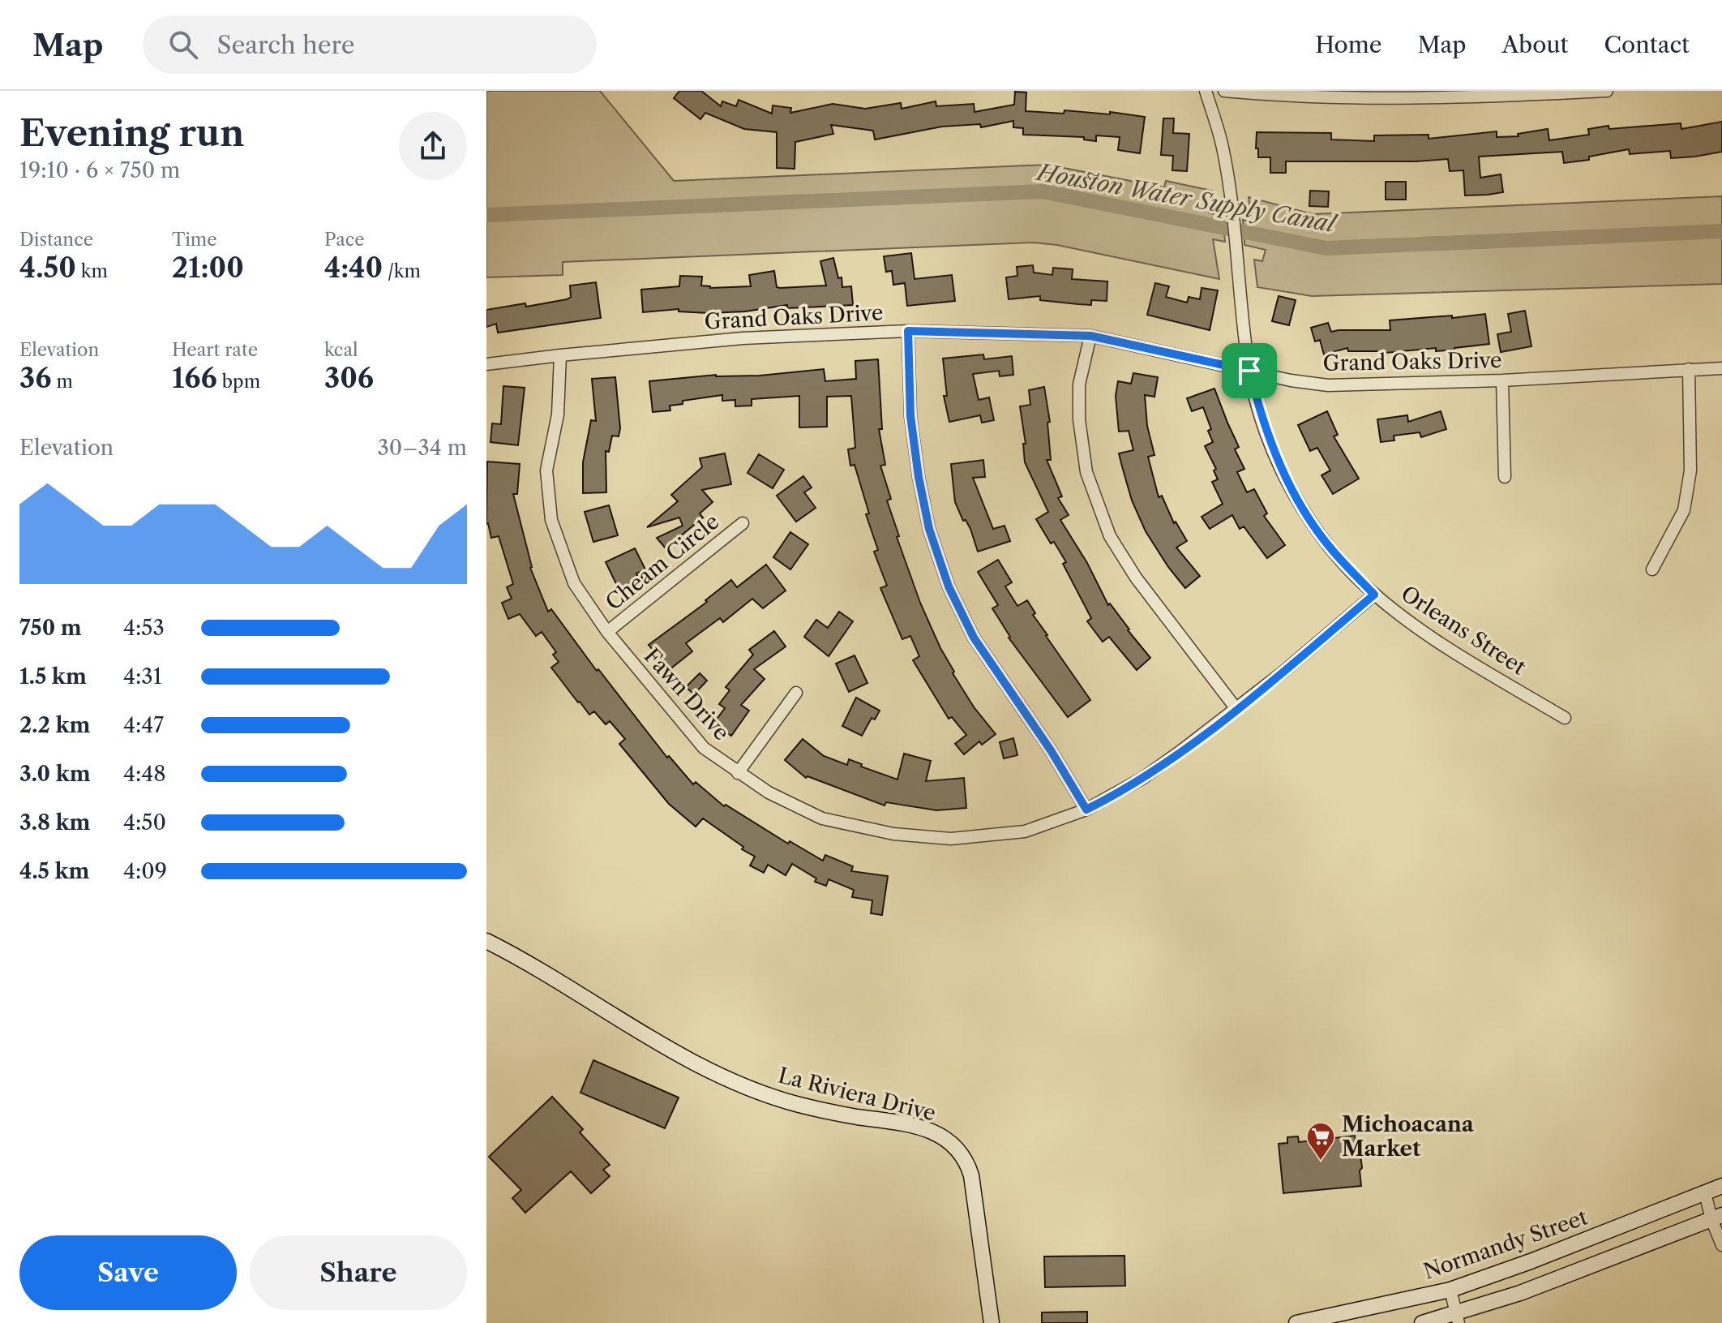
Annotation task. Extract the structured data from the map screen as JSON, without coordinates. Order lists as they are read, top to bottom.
{
  "streets": {
    "main road": ["La Riviera Drive", "Normandy Street"],
    "street": [
      "Grand Oaks Drive",
      "Cheam Circle",
      "Orleans Street",
      "Fawn Drive"
    ]
  },
  "crossings": [
    ["Grand Oaks Drive", "Orleans Street"],
    ["Grand Oaks Drive", "Fawn Drive"],
    ["Cheam Circle", "Fawn Drive"],
    ["Orleans Street", "Fawn Drive"]
  ],
  "water": ["Houston Water Supply Canal"],
  "places": {
    "supermarket": ["Michoacana Market"]
  },
  "page": {
    "header": "Map",
    "search": "Search here",
    "nav": [
      "Home",
      "Map",
      "About",
      "Contact"
    ],
    "heading": ["Evening run", "19:10 · 6 × 750 m"],
    "stats": [
      ["Distance", "4.50 km"],
      ["Time", "21:00"],
      ["Pace", "4:40 /km"],
      ["Elevation", "36 m"],
      ["Heart rate", "166 bpm"],
      ["kcal", "306"]
    ],
    "chart": ["Elevation", "30–34 m"],
    "list": [
      {
        "name": "750 m",
        "note": "4:53"
      },
      {
        "name": "1.5 km",
        "note": "4:31"
      },
      {
        "name": "2.2 km",
        "note": "4:47"
      },
      {
        "name": "3.0 km",
        "note": "4:48"
      },
      {
        "name": "3.8 km",
        "note": "4:50"
      },
      {
        "name": "4.5 km",
        "note": "4:09"
      }
    ],
    "buttons": ["Save", "Share"]
  }
}
